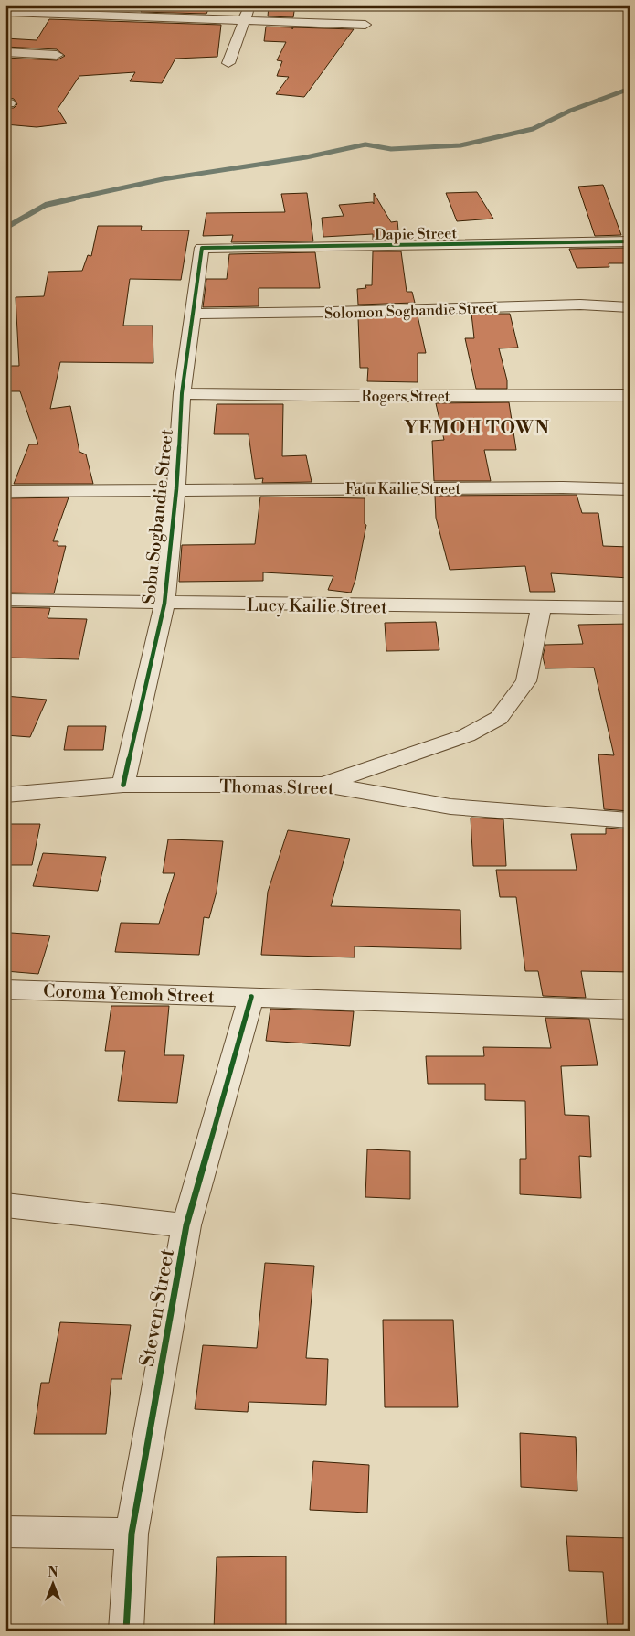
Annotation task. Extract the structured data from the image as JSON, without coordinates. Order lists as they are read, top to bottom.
{
  "streets": {
    "street": [
      "Dapie Street",
      "Solomon Sogbandie Street",
      "Rogers Street",
      "Fatu Kailie Street",
      "Sobu Sogbandie Street",
      "Lucy Kailie Street",
      "Thomas Street",
      "Coroma Yemoh Street",
      "Steven Street"
    ]
  },
  "crossings": [
    ["Dapie Street", "Sobu Sogbandie Street"],
    ["Solomon Sogbandie Street", "Sobu Sogbandie Street"],
    ["Rogers Street", "Sobu Sogbandie Street"],
    ["Fatu Kailie Street", "Sobu Sogbandie Street"],
    ["Sobu Sogbandie Street", "Lucy Kailie Street"],
    ["Sobu Sogbandie Street", "Thomas Street"],
    ["Coroma Yemoh Street", "Steven Street"]
  ],
  "districts": ["YEMOH TOWN"],
  "north": "top"
}
